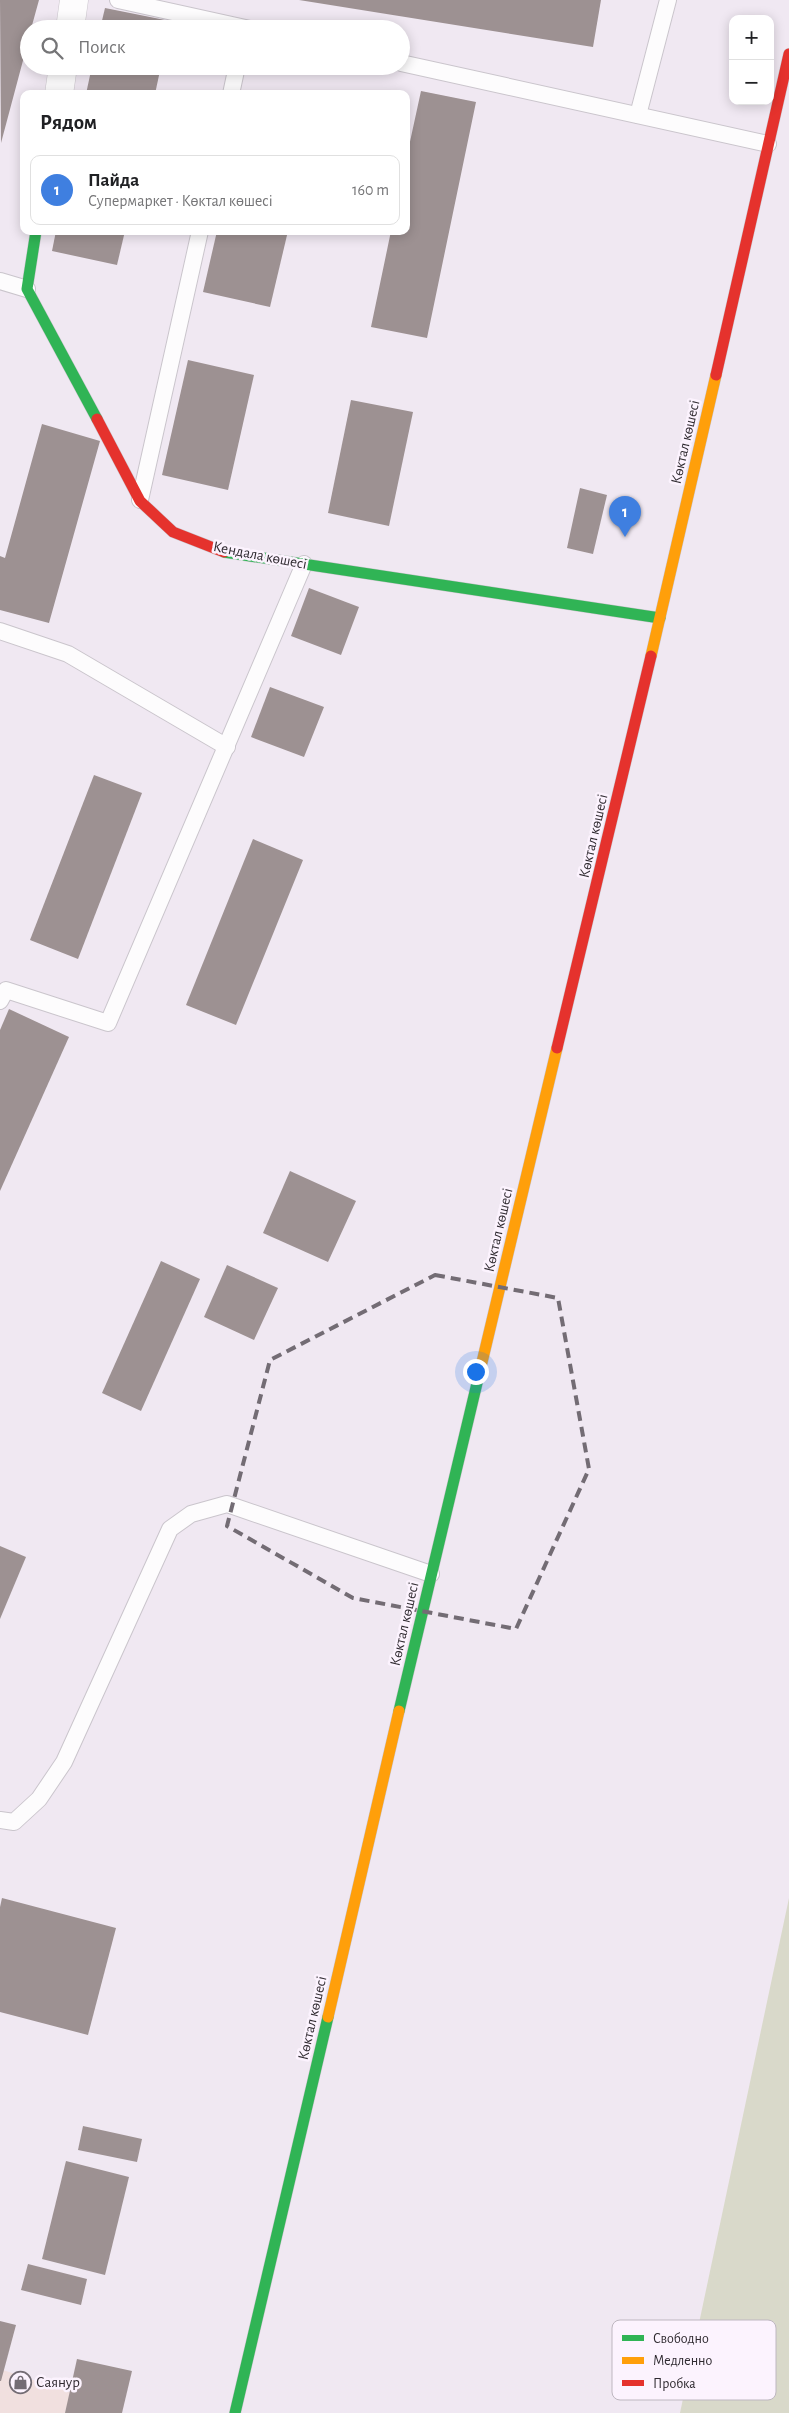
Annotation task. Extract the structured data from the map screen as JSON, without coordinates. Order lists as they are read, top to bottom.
{
  "streets": {
    "street": ["Көктал көшесі", "Кендала көшесі"]
  },
  "crossings": [
    ["Көктал көшесі", "Кендала көшесі"]
  ],
  "places": {
    "shop": ["Саянур"]
  },
  "legend": ["Свободно", "Медленно", "Пробка"],
  "page": {
    "map_buttons": ["+", "−"],
    "search": "Поиск",
    "heading": "Рядом",
    "list": [
      {
        "mark": "1",
        "name": "Пайда",
        "note": "Супермаркет · Көктал көшесі",
        "value": "160 m"
      }
    ],
    "pins": "1"
  }
}
